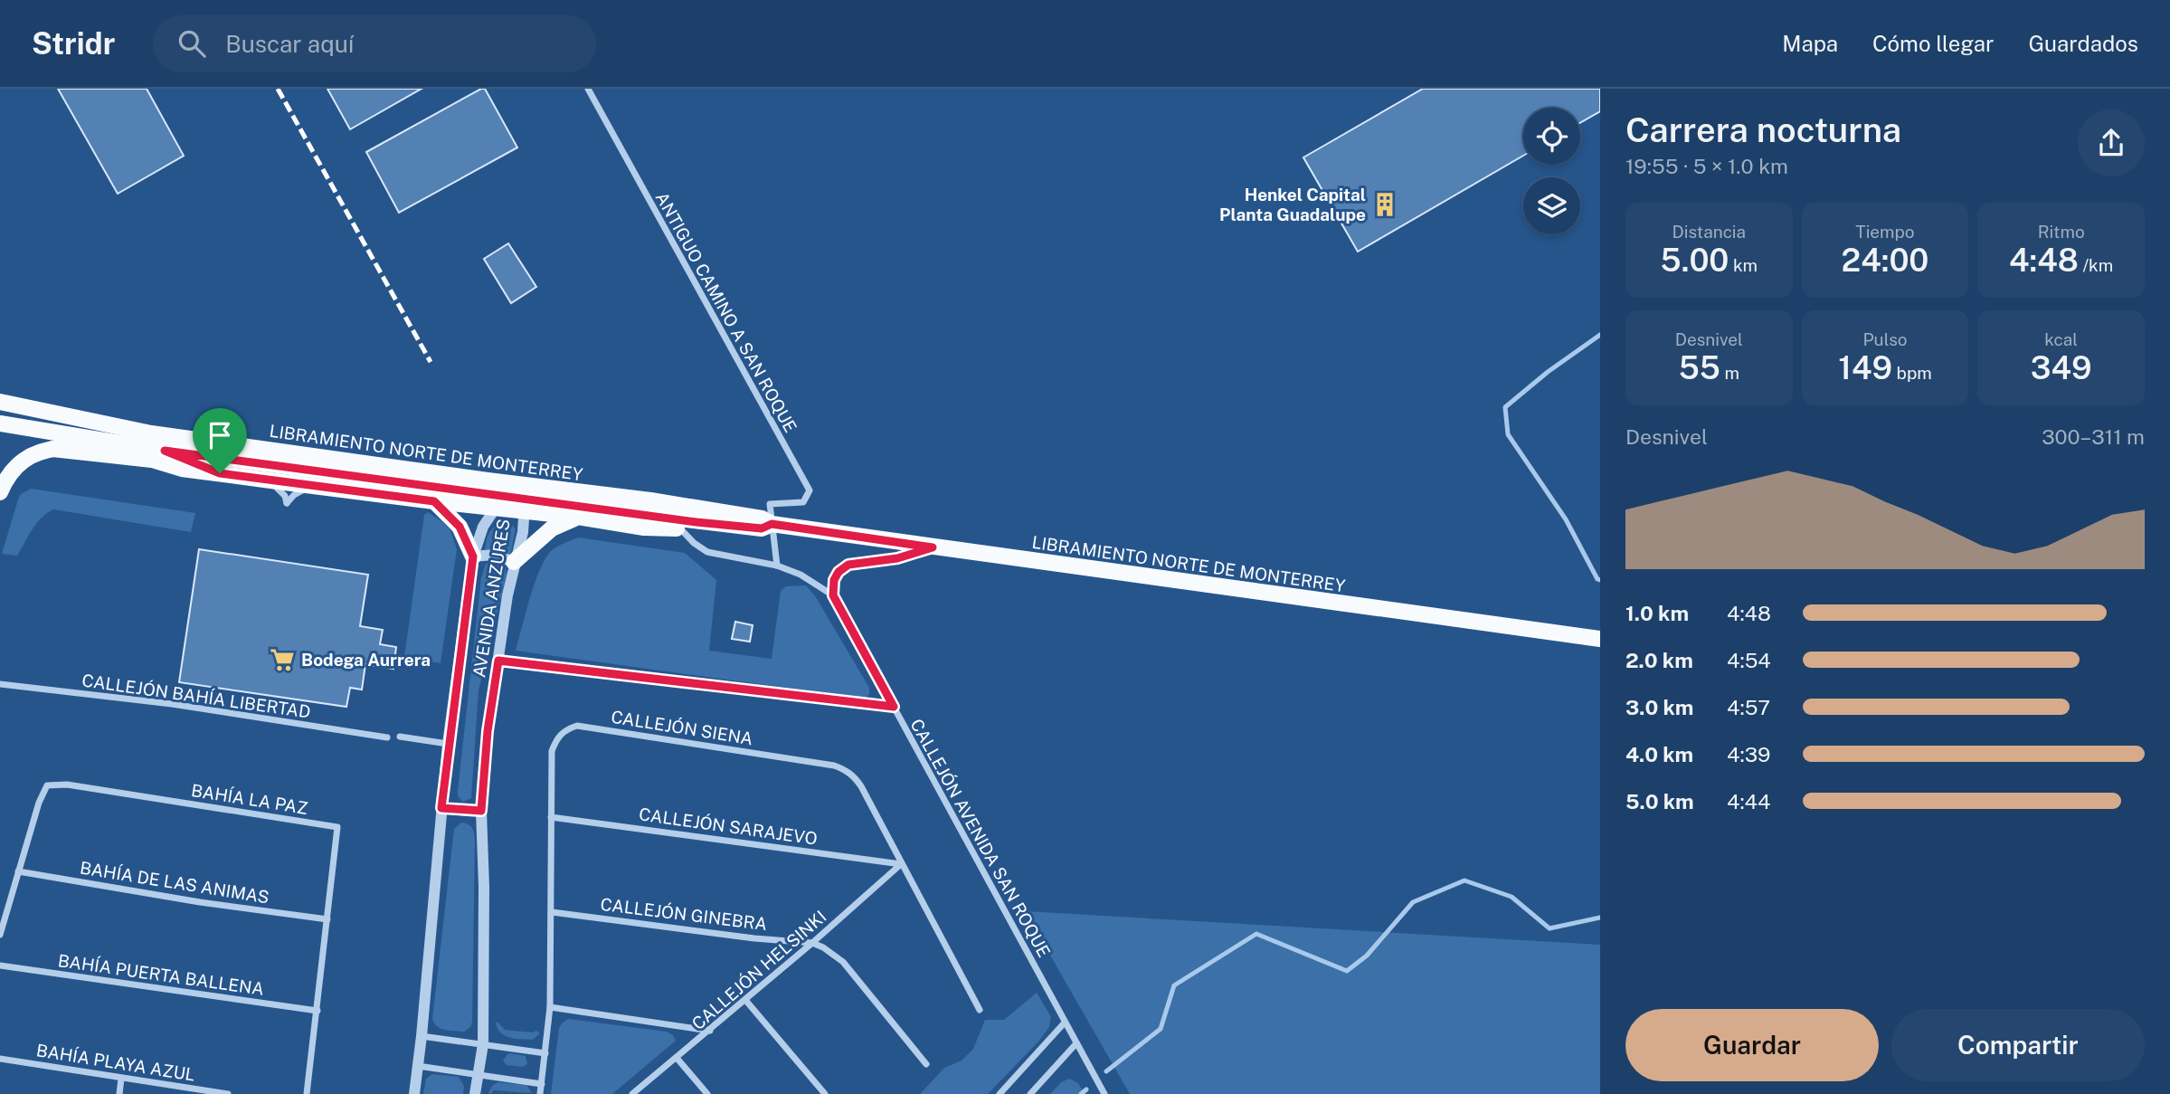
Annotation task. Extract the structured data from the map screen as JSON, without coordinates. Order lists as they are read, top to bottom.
{
  "streets": {
    "main road": ["LIBRAMIENTO NORTE DE MONTERREY"],
    "street": [
      "ANTIGUO CAMINO A SAN ROQUE",
      "AVENIDA ANZURES",
      "CALLEJÓN BAHÍA LIBERTAD",
      "CALLEJÓN SIENA",
      "BAHÍA LA PAZ",
      "CALLEJÓN SARAJEVO",
      "CALLEJÓN AVENIDA SAN ROQUE",
      "BAHÍA DE LAS ANIMAS",
      "CALLEJÓN GINEBRA",
      "CALLEJÓN HELSINKI",
      "BAHÍA PUERTA BALLENA",
      "BAHÍA PLAYA AZUL"
    ]
  },
  "crossings": [
    ["ANTIGUO CAMINO A SAN ROQUE", "LIBRAMIENTO NORTE DE MONTERREY"],
    ["LIBRAMIENTO NORTE DE MONTERREY", "AVENIDA ANZURES"],
    ["CALLEJÓN SIENA", "CALLEJÓN SARAJEVO"],
    ["CALLEJÓN SIENA", "CALLEJÓN GINEBRA"],
    ["CALLEJÓN SIENA", "CALLEJÓN HELSINKI"],
    ["BAHÍA LA PAZ", "BAHÍA DE LAS ANIMAS"],
    ["BAHÍA LA PAZ", "BAHÍA PUERTA BALLENA"],
    ["CALLEJÓN SARAJEVO", "CALLEJÓN HELSINKI"],
    ["CALLEJÓN GINEBRA", "CALLEJÓN HELSINKI"]
  ],
  "places": {
    "building": ["Henkel Capital Planta Guadalupe"],
    "supermarket": ["Bodega Aurrera"]
  },
  "page": {
    "header": "Stridr",
    "search": "Buscar aquí",
    "nav": ["Mapa", "Cómo llegar", "Guardados"],
    "heading": ["Carrera nocturna", "19:55 · 5 × 1.0 km"],
    "stats": [
      ["Distancia", "5.00 km"],
      ["Tiempo", "24:00"],
      ["Ritmo", "4:48 /km"],
      ["Desnivel", "55 m"],
      ["Pulso", "149 bpm"],
      ["kcal", "349"]
    ],
    "chart": ["Desnivel", "300–311 m"],
    "list": [
      {
        "name": "1.0 km",
        "note": "4:48"
      },
      {
        "name": "2.0 km",
        "note": "4:54"
      },
      {
        "name": "3.0 km",
        "note": "4:57"
      },
      {
        "name": "4.0 km",
        "note": "4:39"
      },
      {
        "name": "5.0 km",
        "note": "4:44"
      }
    ],
    "buttons": ["Guardar", "Compartir"]
  }
}
